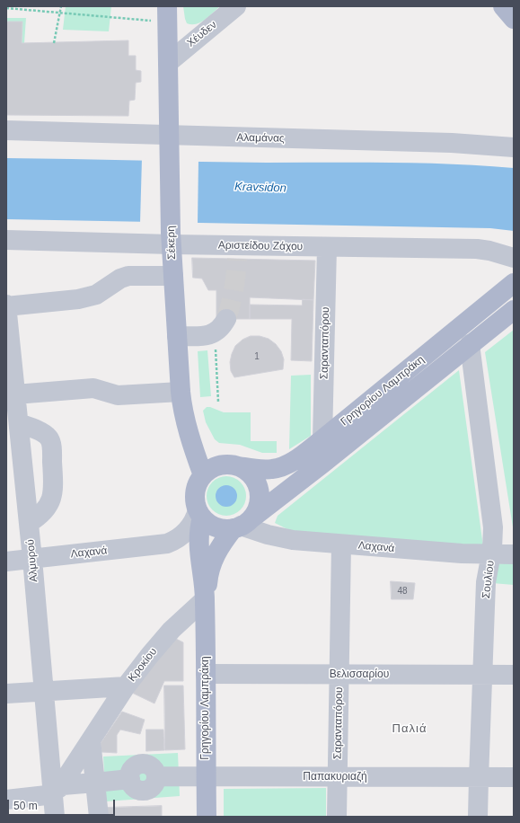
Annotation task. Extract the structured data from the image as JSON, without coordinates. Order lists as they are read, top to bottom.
{
  "streets": {
    "main road": ["Σέκερη", "Γρηγορίου Λαμπράκη"],
    "street": [
      "Χέυδεν",
      "Αλαμάνας",
      "Αριστείδου Ζάχου",
      "Σαρανταπόρου",
      "Λαχανά",
      "Αλμυρού",
      "Σουλίου",
      "Κροκίου",
      "Βελισσαρίου",
      "Παπακυριαζή"
    ]
  },
  "crossings": [
    ["Χέυδεν", "Σέκερη"],
    ["Αλαμάνας", "Σέκερη"],
    ["Σέκερη", "Αριστείδου Ζάχου"],
    ["Σέκερη", "Γρηγορίου Λαμπράκη"],
    ["Σέκερη", "Λαχανά"],
    ["Αριστείδου Ζάχου", "Σαρανταπόρου"],
    ["Σαρανταπόρου", "Γρηγορίου Λαμπράκη"],
    ["Σαρανταπόρου", "Λαχανά"],
    ["Σαρανταπόρου", "Βελισσαρίου"],
    ["Σαρανταπόρου", "Παπακυριαζή"],
    ["Γρηγορίου Λαμπράκη", "Λαχανά"],
    ["Γρηγορίου Λαμπράκη", "Σουλίου"],
    ["Γρηγορίου Λαμπράκη", "Κροκίου"],
    ["Γρηγορίου Λαμπράκη", "Βελισσαρίου"],
    ["Γρηγορίου Λαμπράκη", "Παπακυριαζή"],
    ["Λαχανά", "Αλμυρού"],
    ["Λαχανά", "Σουλίου"],
    ["Αλμυρού", "Κροκίου"],
    ["Σουλίου", "Βελισσαρίου"],
    ["Σουλίου", "Παπακυριαζή"]
  ],
  "districts": ["Παλιά"],
  "water": ["Kravsidon"],
  "house_numbers": ["1", "48"],
  "scale_bar": "50 m"
}
